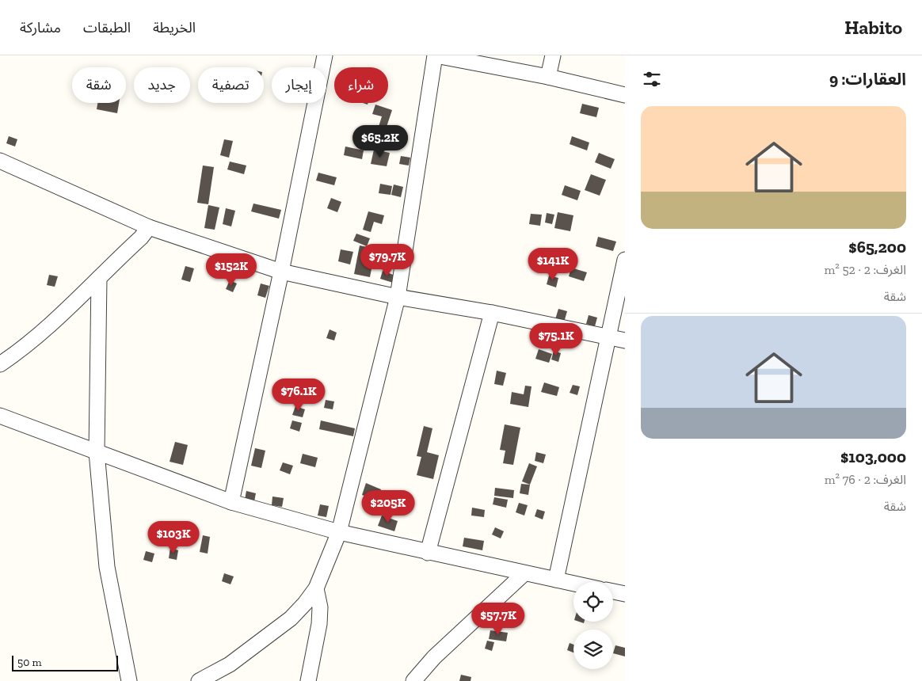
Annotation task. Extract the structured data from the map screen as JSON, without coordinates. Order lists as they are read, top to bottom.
{
  "scale_bar": "50 m",
  "page": {
    "header": "Habito",
    "nav": ["الخريطة", "الطبقات", "مشاركة"],
    "heading": "العقارات: 9",
    "chip": [
      "شراء",
      "إيجار",
      "تصفية",
      "جديد",
      "شقة"
    ],
    "list": [
      {
        "name": "$65,200",
        "note": "الغرف: 2 · 52 m² · شقة"
      },
      {
        "name": "$103,000",
        "note": "الغرف: 2 · 76 m² · شقة"
      }
    ],
    "price": [
      "$65.2K",
      "$79.7K",
      "$141K",
      "$152K",
      "$75.1K",
      "$76.1K",
      "$205K",
      "$103K",
      "$57.7K"
    ],
    "scale": "50 m"
  }
}
